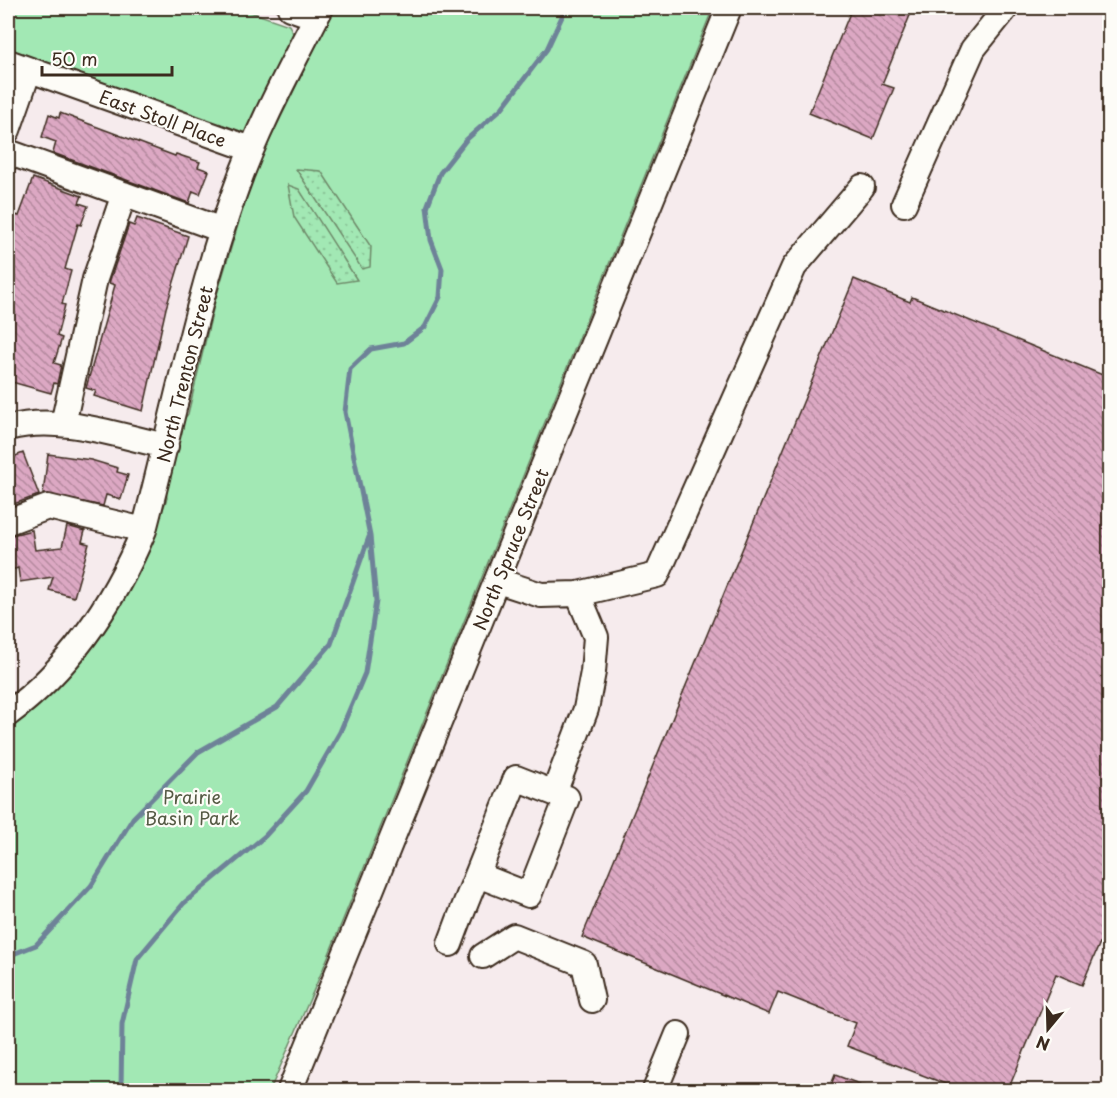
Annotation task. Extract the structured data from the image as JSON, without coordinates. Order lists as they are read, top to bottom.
{
  "streets": {
    "street": ["East Stoll Place", "North Trenton Street", "North Spruce Street"]
  },
  "crossings": [
    ["East Stoll Place", "North Trenton Street"]
  ],
  "parks": ["Prairie Basin Park"],
  "scale_bar": "50 m",
  "north": "bottom"
}
